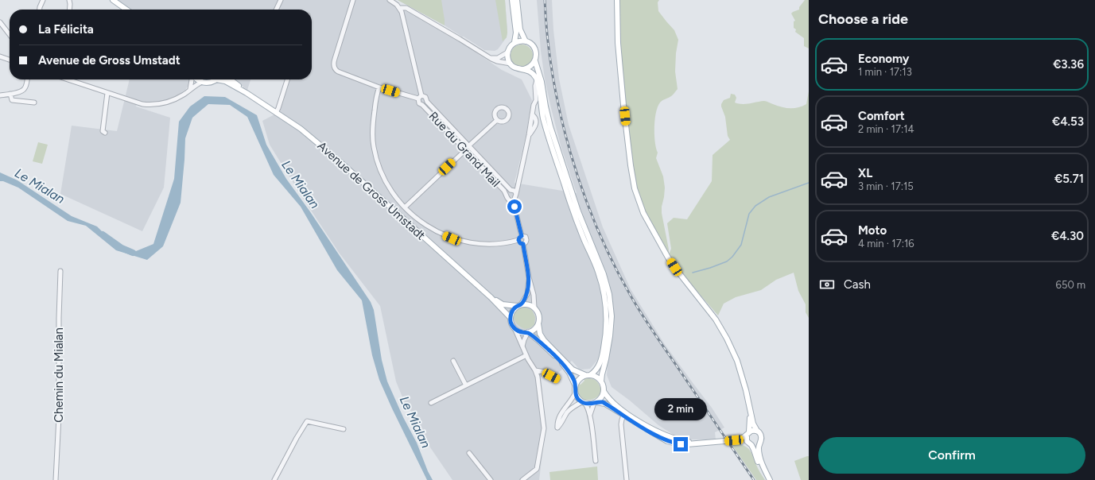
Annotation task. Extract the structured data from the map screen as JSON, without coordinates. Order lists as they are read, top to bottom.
{
  "streets": {
    "main road": ["Avenue de Gross Umstadt"],
    "street": ["Rue du Grand Mail", "Chemin du Mialan"]
  },
  "water": ["Le Mialan"],
  "page": {
    "heading": "Choose a ride",
    "banner": ["La Félicita", "Avenue de Gross Umstadt"],
    "list": [
      {
        "name": "Economy",
        "note": "1 min · 17:13",
        "value": "€3.36"
      },
      {
        "name": "Comfort",
        "note": "2 min · 17:14",
        "value": "€4.53"
      },
      {
        "name": "XL",
        "note": "3 min · 17:15",
        "value": "€5.71"
      },
      {
        "name": "Moto",
        "note": "4 min · 17:16",
        "value": "€4.30"
      }
    ],
    "pay": ["Cash", "650 m"],
    "bubble": "2 min",
    "buttons": "Confirm"
  }
}
